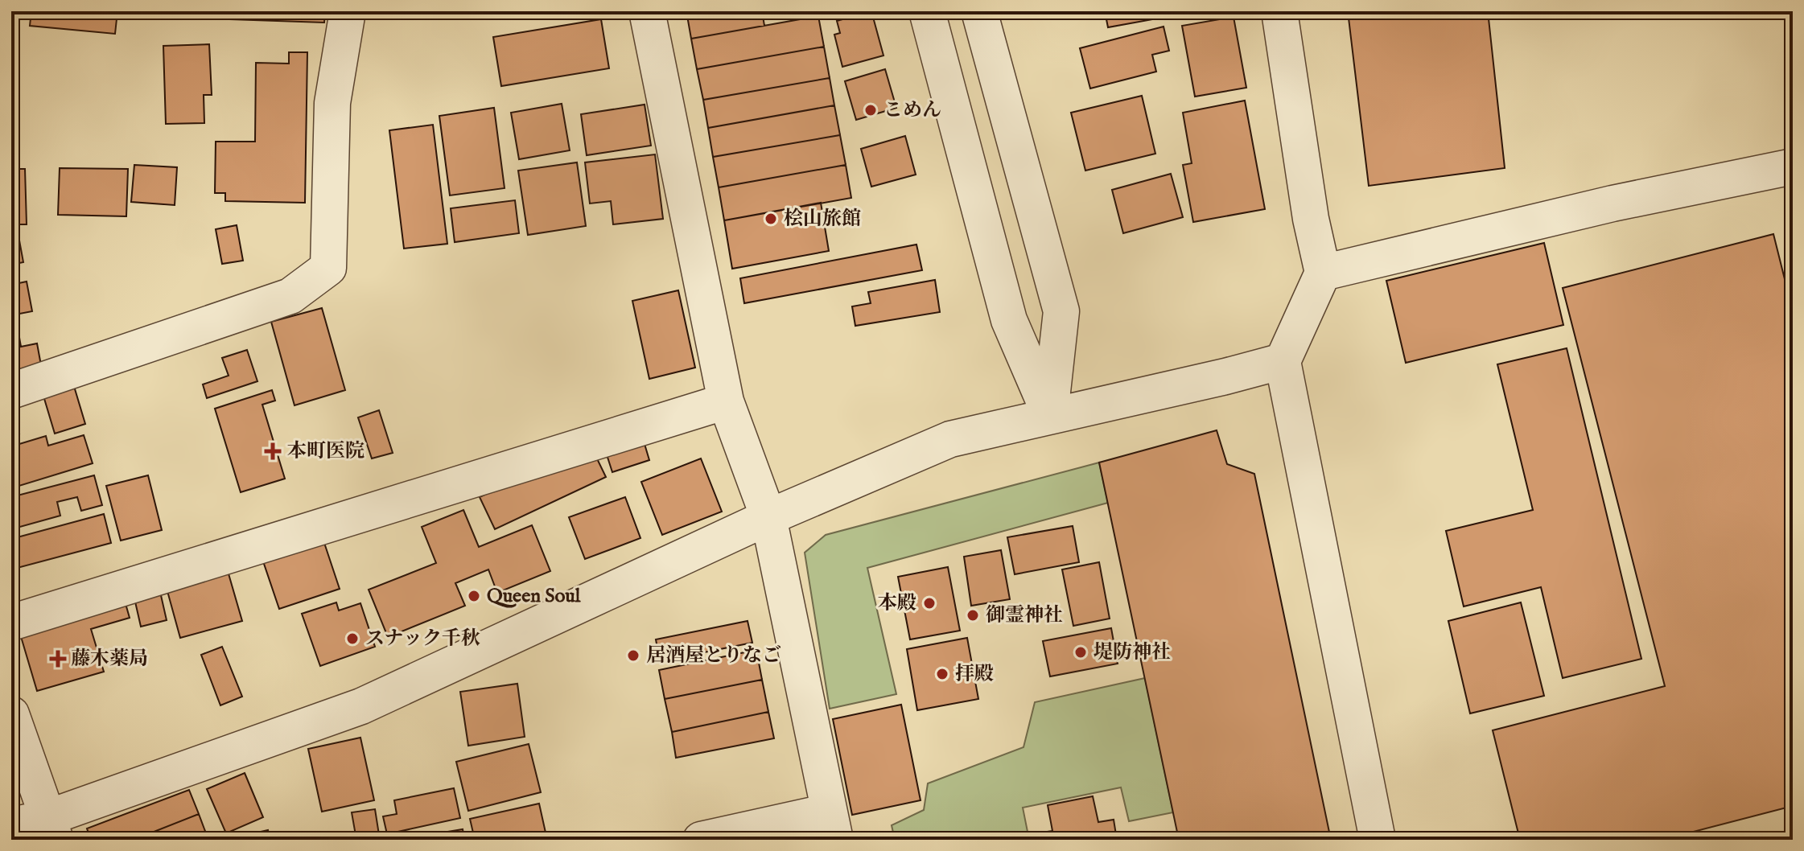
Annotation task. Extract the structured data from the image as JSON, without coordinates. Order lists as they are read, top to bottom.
{
  "places": {
    "other": [
      "こめん",
      "桧山旅館",
      "Queen Soul",
      "本殿",
      "御霊神社",
      "スナック千秋",
      "堤防神社",
      "居酒屋とりなご",
      "拝殿"
    ],
    "health": ["本町医院", "藤木薬局"]
  }
}
